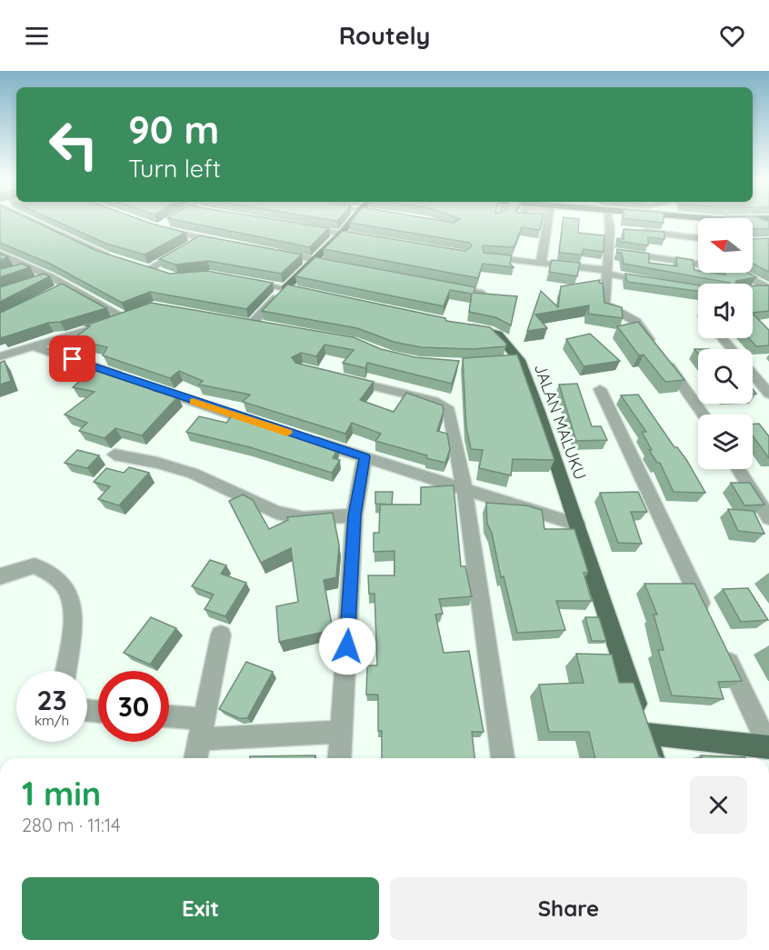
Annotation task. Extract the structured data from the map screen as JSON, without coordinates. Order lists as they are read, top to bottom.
{
  "streets": {
    "main road": ["JALAN MALUKU"]
  },
  "north": "left",
  "page": {
    "header": "Routely",
    "turn": ["90 m", "Turn left"],
    "speed": "23 km/h",
    "limit": "30",
    "heading": ["1 min", "280 m · 11:14"],
    "buttons": ["Exit", "Share"]
  }
}
